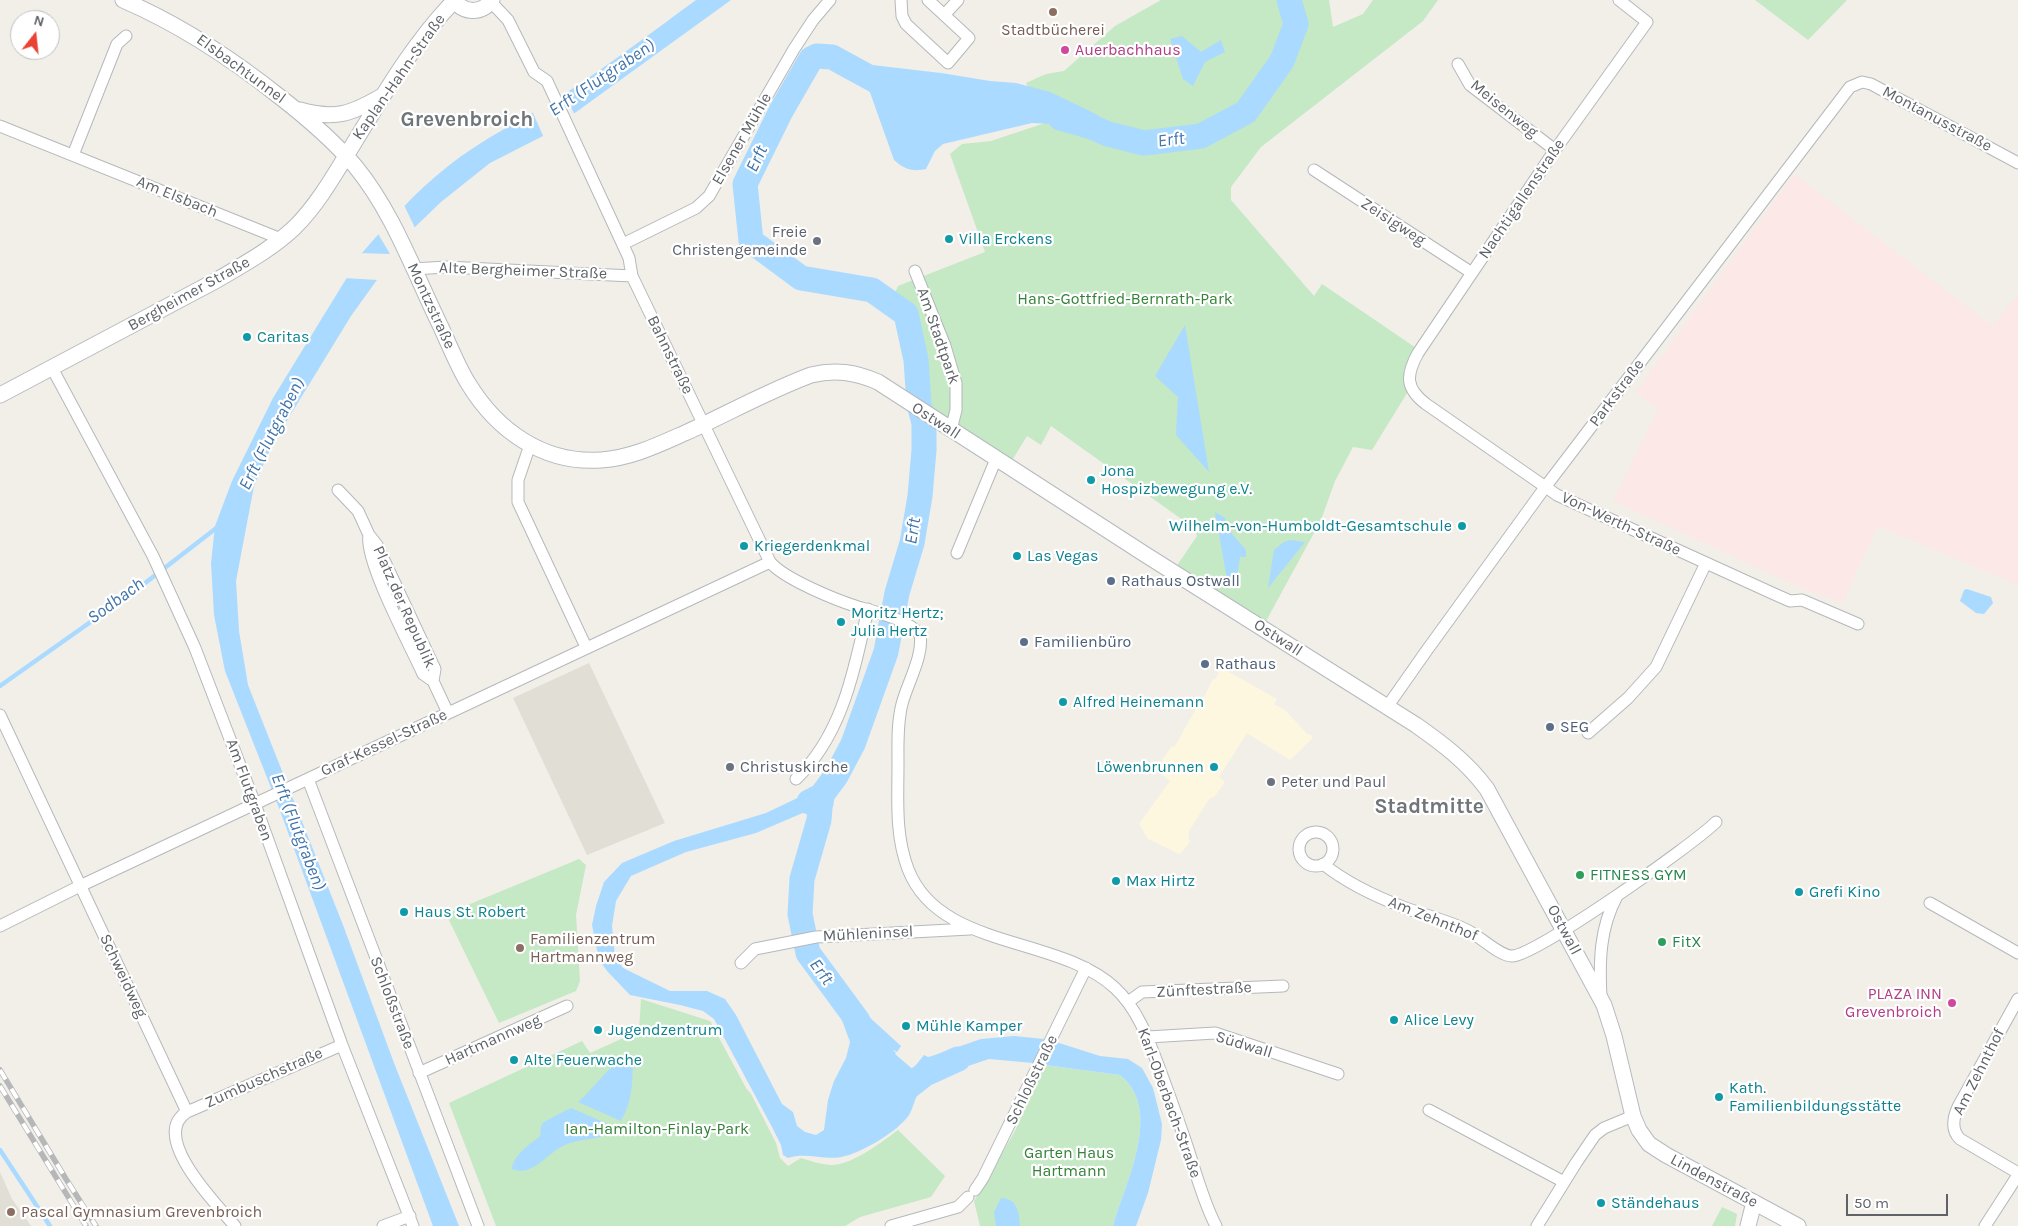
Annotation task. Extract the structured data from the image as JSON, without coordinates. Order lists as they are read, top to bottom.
{
  "streets": {
    "main road": [
      "Elsbachtunnel",
      "Kaplan-Hahn-Straße",
      "Bergheimer Straße",
      "Montzstraße",
      "Ostwall",
      "Lindenstraße"
    ],
    "street": [
      "Meisenweg",
      "Montanusstraße",
      "Elsener Mühle",
      "Am Elsbach",
      "Nachtigallenstraße",
      "Zeisigweg",
      "Alte Bergheimer Straße",
      "Am Stadtpark",
      "Bahnstraße",
      "Parkstraße",
      "Von-Werth-Straße",
      "Platz der Republik",
      "Graf-Kessel-Straße",
      "Am Flutgraben",
      "Am Zehnthof",
      "Mühleninsel",
      "Schweidweg",
      "Zünftestraße",
      "Schloßstraße",
      "Hartmannweg",
      "Südwall",
      "Zumbuschstraße",
      "Karl-Oberbach-Straße"
    ]
  },
  "crossings": [
    ["Elsbachtunnel", "Kaplan-Hahn-Straße"],
    ["Elsbachtunnel", "Bergheimer Straße"],
    ["Elsbachtunnel", "Montzstraße"],
    ["Kaplan-Hahn-Straße", "Bergheimer Straße"],
    ["Kaplan-Hahn-Straße", "Montzstraße"],
    ["Meisenweg", "Nachtigallenstraße"],
    ["Montanusstraße", "Parkstraße"],
    ["Elsener Mühle", "Bahnstraße"],
    ["Am Elsbach", "Bergheimer Straße"],
    ["Nachtigallenstraße", "Zeisigweg"],
    ["Nachtigallenstraße", "Von-Werth-Straße"],
    ["Alte Bergheimer Straße", "Montzstraße"],
    ["Alte Bergheimer Straße", "Bahnstraße"],
    ["Bergheimer Straße", "Montzstraße"],
    ["Bergheimer Straße", "Am Flutgraben"],
    ["Montzstraße", "Bahnstraße"],
    ["Montzstraße", "Ostwall"],
    ["Am Stadtpark", "Ostwall"],
    ["Bahnstraße", "Ostwall"],
    ["Bahnstraße", "Graf-Kessel-Straße"],
    ["Bahnstraße", "Karl-Oberbach-Straße"],
    ["Parkstraße", "Ostwall"],
    ["Parkstraße", "Von-Werth-Straße"],
    ["Ostwall", "Am Zehnthof"],
    ["Ostwall", "Lindenstraße"],
    ["Platz der Republik", "Graf-Kessel-Straße"],
    ["Graf-Kessel-Straße", "Am Flutgraben"],
    ["Graf-Kessel-Straße", "Schweidweg"],
    ["Graf-Kessel-Straße", "Schloßstraße"],
    ["Am Flutgraben", "Zumbuschstraße"],
    ["Mühleninsel", "Karl-Oberbach-Straße"],
    ["Schweidweg", "Zumbuschstraße"],
    ["Zünftestraße", "Karl-Oberbach-Straße"],
    ["Schloßstraße", "Hartmannweg"],
    ["Schloßstraße", "Karl-Oberbach-Straße"],
    ["Südwall", "Karl-Oberbach-Straße"]
  ],
  "districts": ["Grevenbroich", "Stadtmitte"],
  "water": ["Erft (Flutgraben)", "Erft", "Sodbach"],
  "parks": ["Hans-Gottfried-Bernrath-Park", "Ian-Hamilton-Finlay-Park", "Garten Haus Hartmann"],
  "places": [
    "Stadtbücherei",
    "Auerbachhaus",
    "Villa Erckens",
    "Freie Christengemeinde",
    "Caritas",
    "Jona Hospizbewegung e.V.",
    "Wilhelm-von-Humboldt-Gesamtschule",
    "Kriegerdenkmal",
    "Las Vegas",
    "Rathaus Ostwall",
    "Moritz Hertz; Julia Hertz",
    "Familienbüro",
    "Rathaus",
    "Alfred Heinemann",
    "SEG",
    "Christuskirche",
    "Löwenbrunnen",
    "Peter und Paul",
    "FITNESS GYM",
    "Max Hirtz",
    "Grefi Kino",
    "Haus St. Robert",
    "FitX",
    "Familienzentrum Hartmannweg",
    "PLAZA INN Grevenbroich",
    "Alice Levy",
    "Mühle Kamper",
    "Jugendzentrum",
    "Alte Feuerwache",
    "Kath. Familienbildungsstätte",
    "Ständehaus",
    "Pascal Gymnasium Grevenbroich"
  ],
  "scale_bar": "50 m",
  "north": "top"
}
